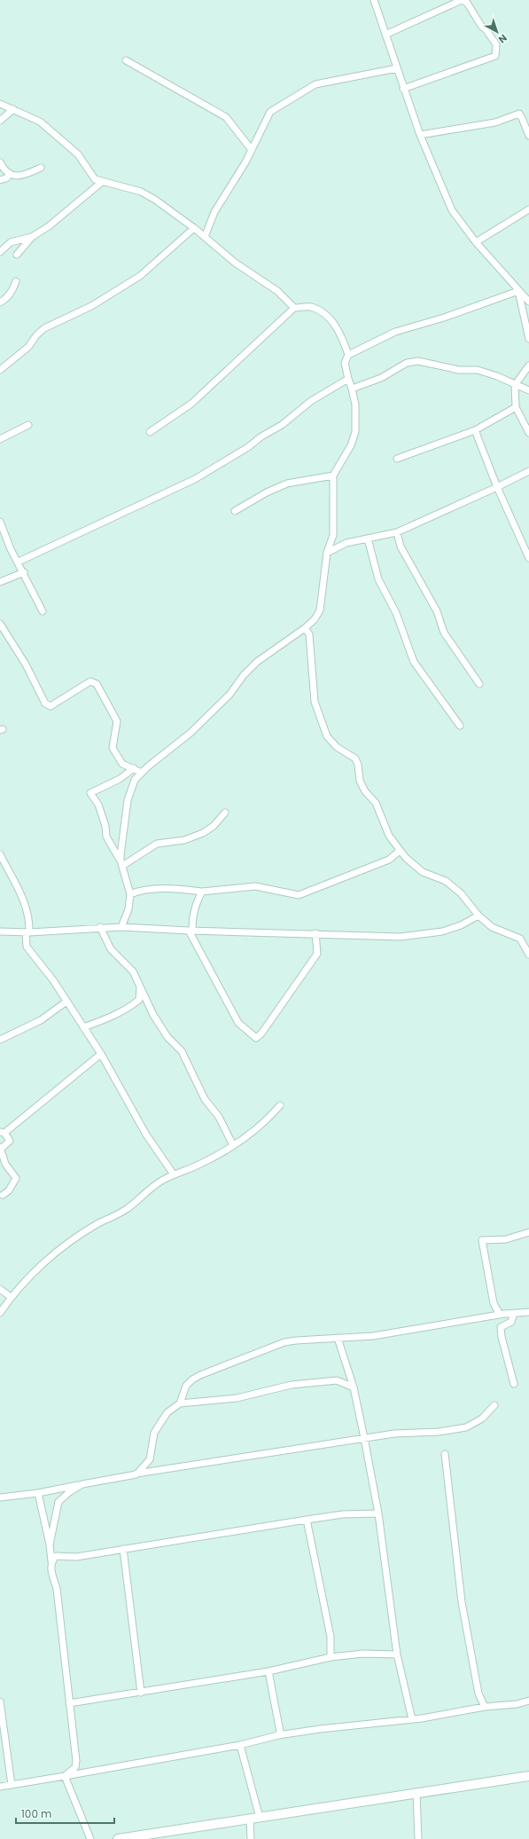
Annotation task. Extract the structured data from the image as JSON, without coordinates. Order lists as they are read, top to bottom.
{
  "scale_bar": "100 m",
  "north": "bottom right"
}
